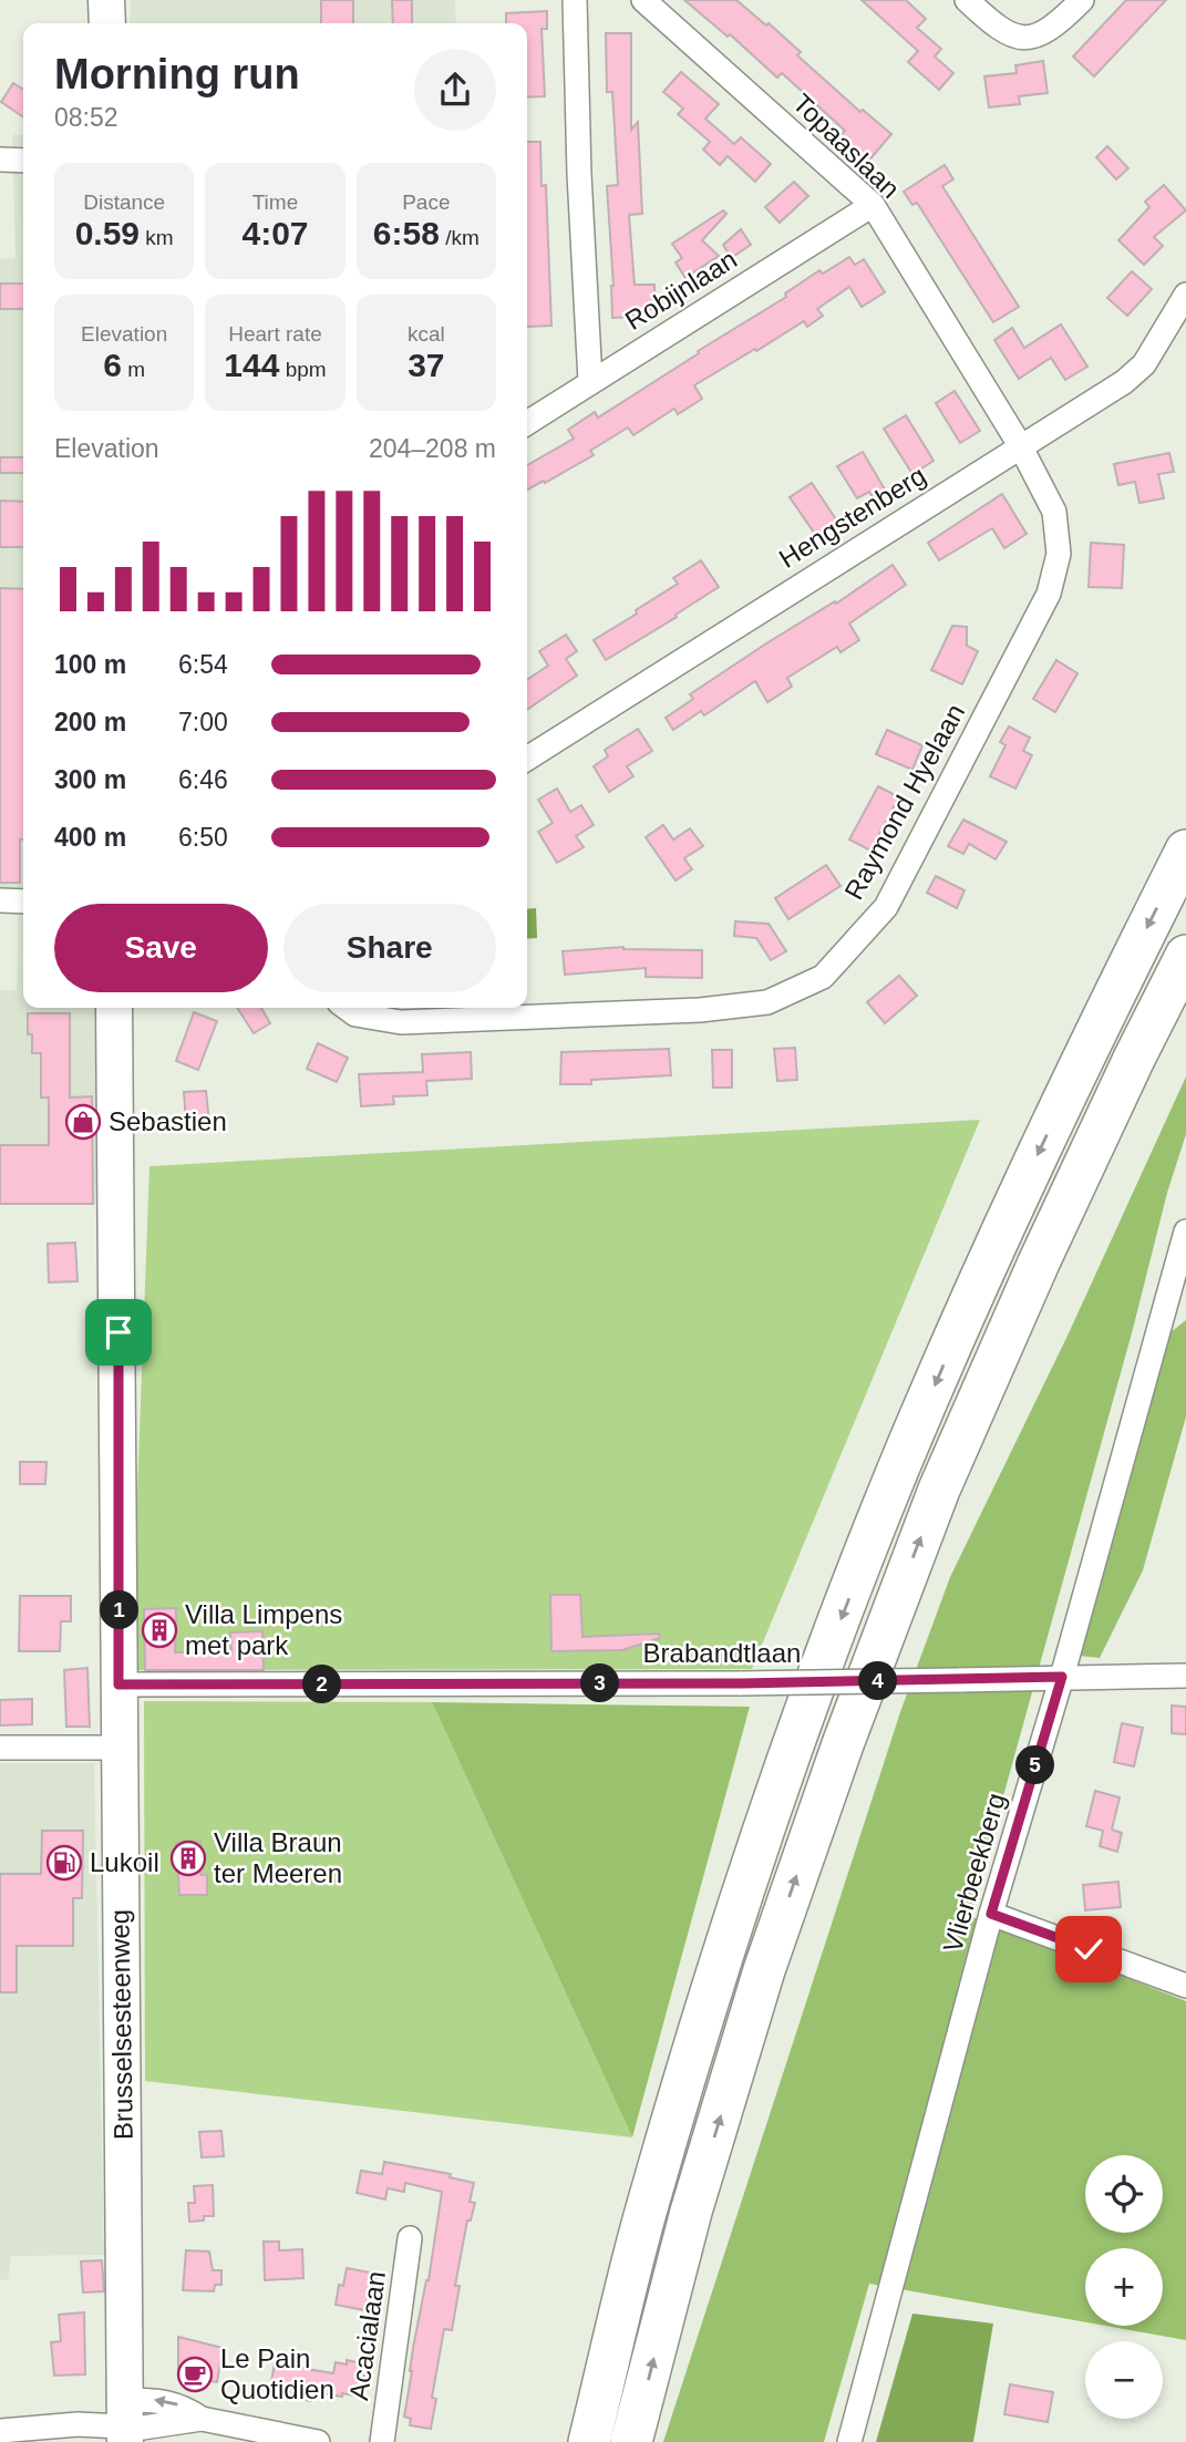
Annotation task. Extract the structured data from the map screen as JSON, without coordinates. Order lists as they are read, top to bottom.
{
  "streets": {
    "main road": ["Brusselsesteenweg"],
    "street": [
      "Topaaslaan",
      "Robijnlaan",
      "Hengstenberg",
      "Raymond Hyelaan",
      "Brabandtlaan",
      "Vlierbeekberg",
      "Acacialaan"
    ]
  },
  "crossings": [
    ["Topaaslaan", "Robijnlaan"],
    ["Topaaslaan", "Hengstenberg"],
    ["Topaaslaan", "Raymond Hyelaan"],
    ["Hengstenberg", "Raymond Hyelaan"],
    ["Brabandtlaan", "Vlierbeekberg"],
    ["Brabandtlaan", "Brusselsesteenweg"]
  ],
  "places": {
    "shop": ["Sebastien"],
    "building": ["Villa Limpens met park", "Villa Braun ter Meeren"],
    "fuel station": ["Lukoil"],
    "cafe": ["Le Pain Quotidien"]
  },
  "page": {
    "heading": ["Morning run", "08:52"],
    "stats": [
      ["Distance", "0.59 km"],
      ["Time", "4:07"],
      ["Pace", "6:58 /km"],
      ["Elevation", "6 m"],
      ["Heart rate", "144 bpm"],
      ["kcal", "37"]
    ],
    "chart": ["Elevation", "204–208 m"],
    "list": [
      {
        "name": "100 m",
        "note": "6:54"
      },
      {
        "name": "200 m",
        "note": "7:00"
      },
      {
        "name": "300 m",
        "note": "6:46"
      },
      {
        "name": "400 m",
        "note": "6:50"
      }
    ],
    "buttons": ["Save", "Share"],
    "pins": [
      "1",
      "4",
      "3",
      "2",
      "5"
    ],
    "map_buttons": ["+", "−"]
  }
}
